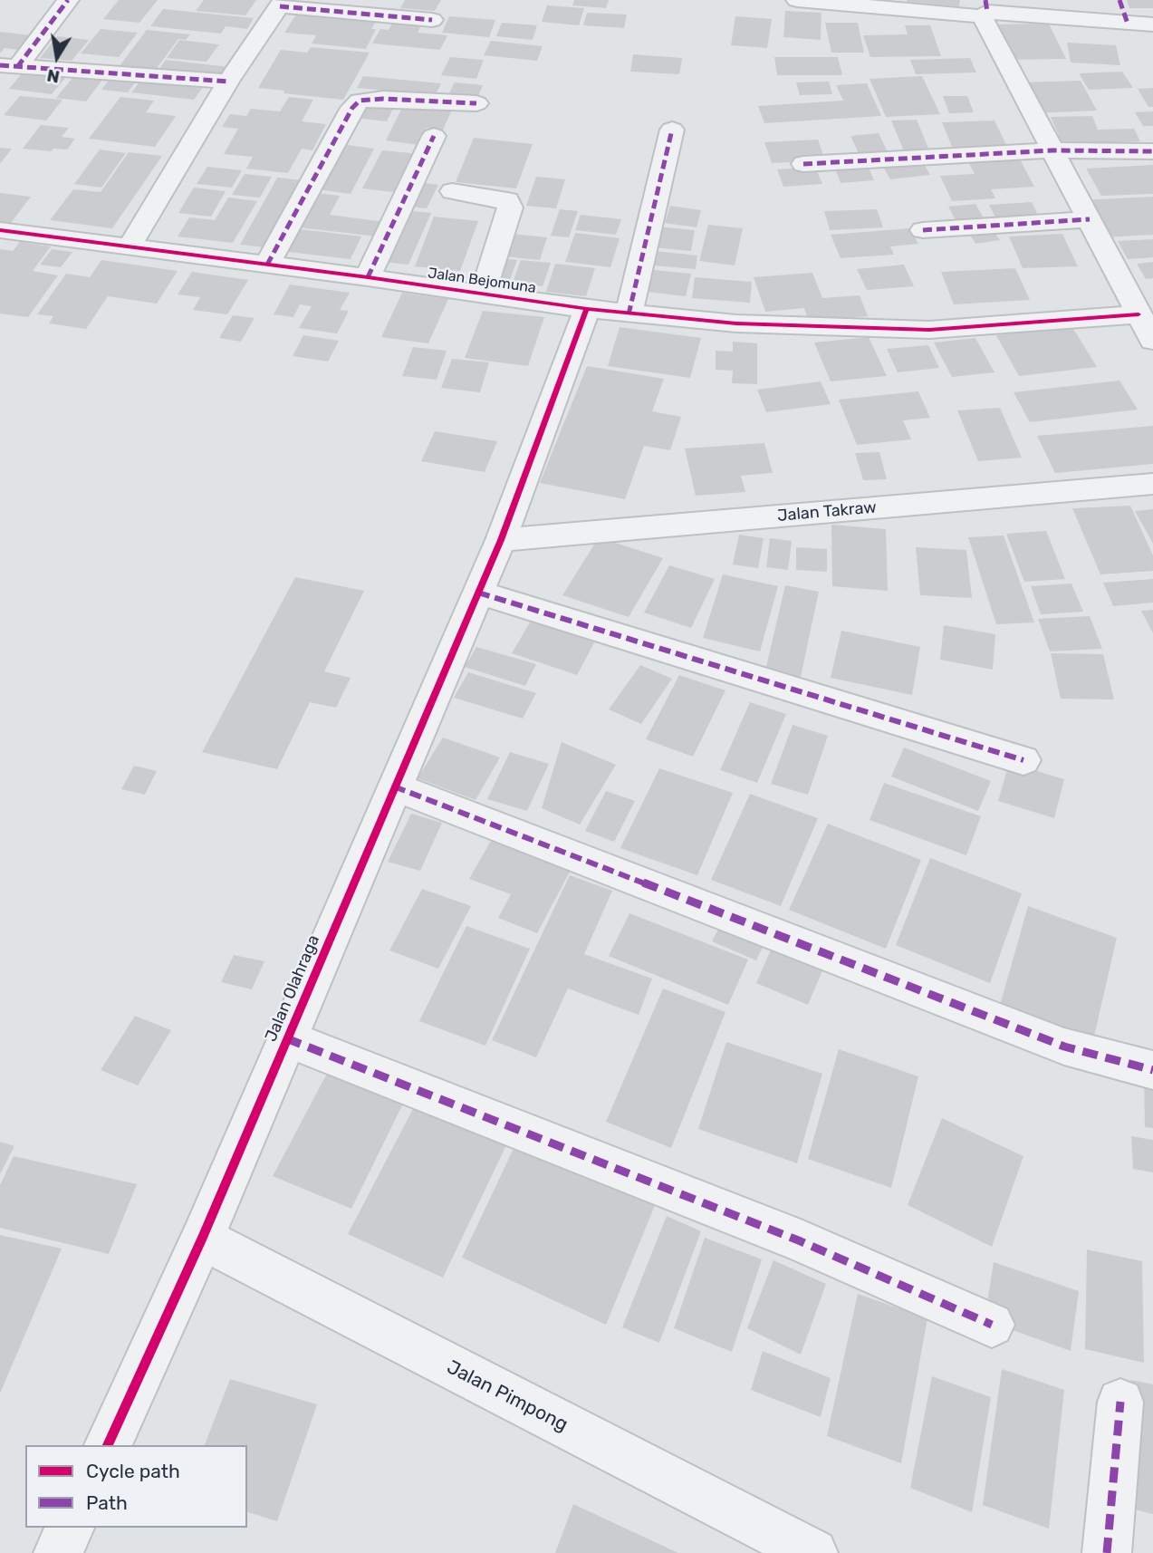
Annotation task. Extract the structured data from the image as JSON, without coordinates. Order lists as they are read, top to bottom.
{
  "streets": {
    "street": [
      "Jalan Bejomuna",
      "Jalan Takraw",
      "Jalan Olahraga",
      "Jalan Pimpong"
    ]
  },
  "crossings": [
    ["Jalan Takraw", "Jalan Olahraga"],
    ["Jalan Olahraga", "Jalan Pimpong"]
  ],
  "legend": ["Cycle path", "Path"],
  "north": "bottom"
}
